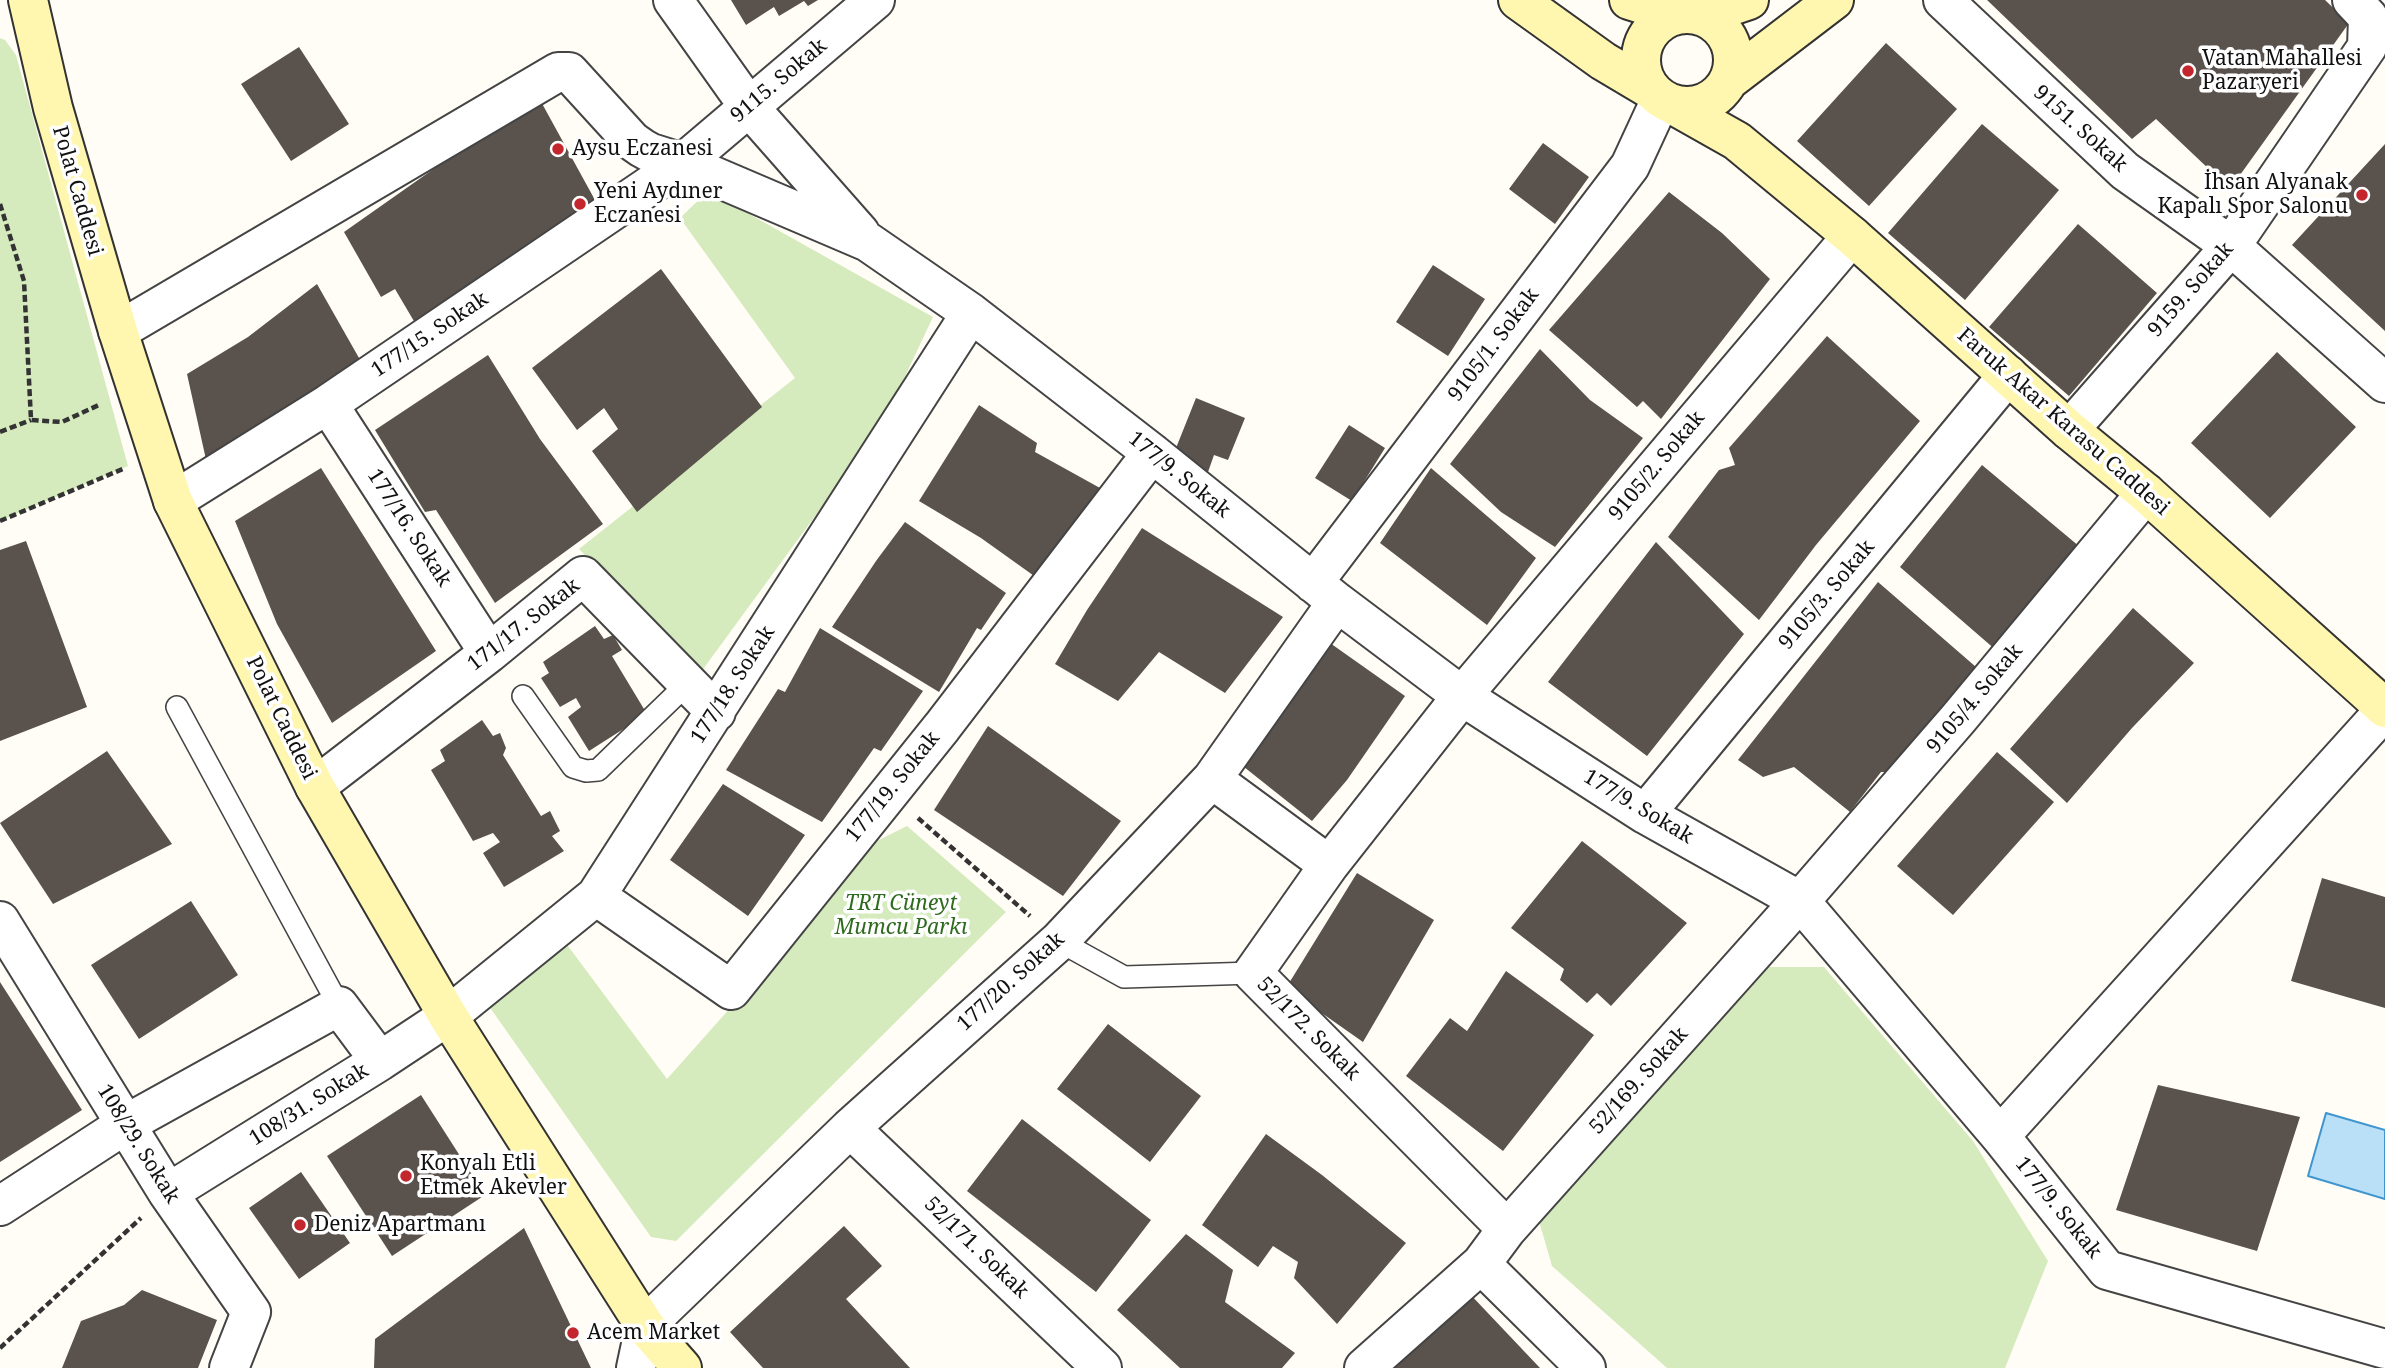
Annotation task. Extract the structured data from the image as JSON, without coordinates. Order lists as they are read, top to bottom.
{
  "streets": {
    "main road": ["Polat Caddesi", "Faruk Akar Karasu Caddesi"],
    "street": [
      "9115. Sokak",
      "9151. Sokak",
      "9159. Sokak",
      "177/15. Sokak",
      "9105/1. Sokak",
      "9105/2. Sokak",
      "177/9. Sokak",
      "177/16. Sokak",
      "9105/3. Sokak",
      "171/17. Sokak",
      "177/18. Sokak",
      "9105/4. Sokak",
      "177/19. Sokak",
      "177/20. Sokak",
      "52/172. Sokak",
      "52/169. Sokak",
      "108/31. Sokak",
      "108/29. Sokak",
      "52/171. Sokak"
    ]
  },
  "crossings": [
    ["9115. Sokak", "177/15. Sokak"],
    ["9115. Sokak", "177/9. Sokak"],
    ["9151. Sokak", "9159. Sokak"],
    ["Polat Caddesi", "177/15. Sokak"],
    ["Polat Caddesi", "177/9. Sokak"],
    ["Polat Caddesi", "171/17. Sokak"],
    ["Polat Caddesi", "177/18. Sokak"],
    ["Polat Caddesi", "177/20. Sokak"],
    ["Polat Caddesi", "108/31. Sokak"],
    ["9159. Sokak", "Faruk Akar Karasu Caddesi"],
    ["177/15. Sokak", "177/9. Sokak"],
    ["177/15. Sokak", "177/16. Sokak"],
    ["9105/1. Sokak", "Faruk Akar Karasu Caddesi"],
    ["9105/1. Sokak", "177/9. Sokak"],
    ["9105/1. Sokak", "177/20. Sokak"],
    ["Faruk Akar Karasu Caddesi", "9105/2. Sokak"],
    ["Faruk Akar Karasu Caddesi", "9105/3. Sokak"],
    ["Faruk Akar Karasu Caddesi", "9105/4. Sokak"],
    ["9105/2. Sokak", "177/9. Sokak"],
    ["9105/2. Sokak", "52/172. Sokak"],
    ["177/9. Sokak", "9105/3. Sokak"],
    ["177/9. Sokak", "177/18. Sokak"],
    ["177/9. Sokak", "9105/4. Sokak"],
    ["177/9. Sokak", "177/19. Sokak"],
    ["177/9. Sokak", "177/20. Sokak"],
    ["177/9. Sokak", "52/169. Sokak"],
    ["177/16. Sokak", "171/17. Sokak"],
    ["171/17. Sokak", "177/18. Sokak"],
    ["177/18. Sokak", "177/19. Sokak"],
    ["177/18. Sokak", "108/31. Sokak"],
    ["9105/4. Sokak", "52/169. Sokak"],
    ["177/20. Sokak", "52/172. Sokak"],
    ["177/20. Sokak", "52/171. Sokak"],
    ["52/172. Sokak", "52/169. Sokak"],
    ["108/31. Sokak", "108/29. Sokak"]
  ],
  "parks": ["TRT Cüneyt Mumcu Parkı"],
  "places": [
    "Vatan Mahallesi Pazaryeri",
    "Aysu Eczanesi",
    "İhsan Alyanak Kapalı Spor Salonu",
    "Yeni Aydıner Eczanesi",
    "Konyalı Etli Etmek Akevler",
    "Deniz Apartmanı",
    "Acem Market"
  ]
}
